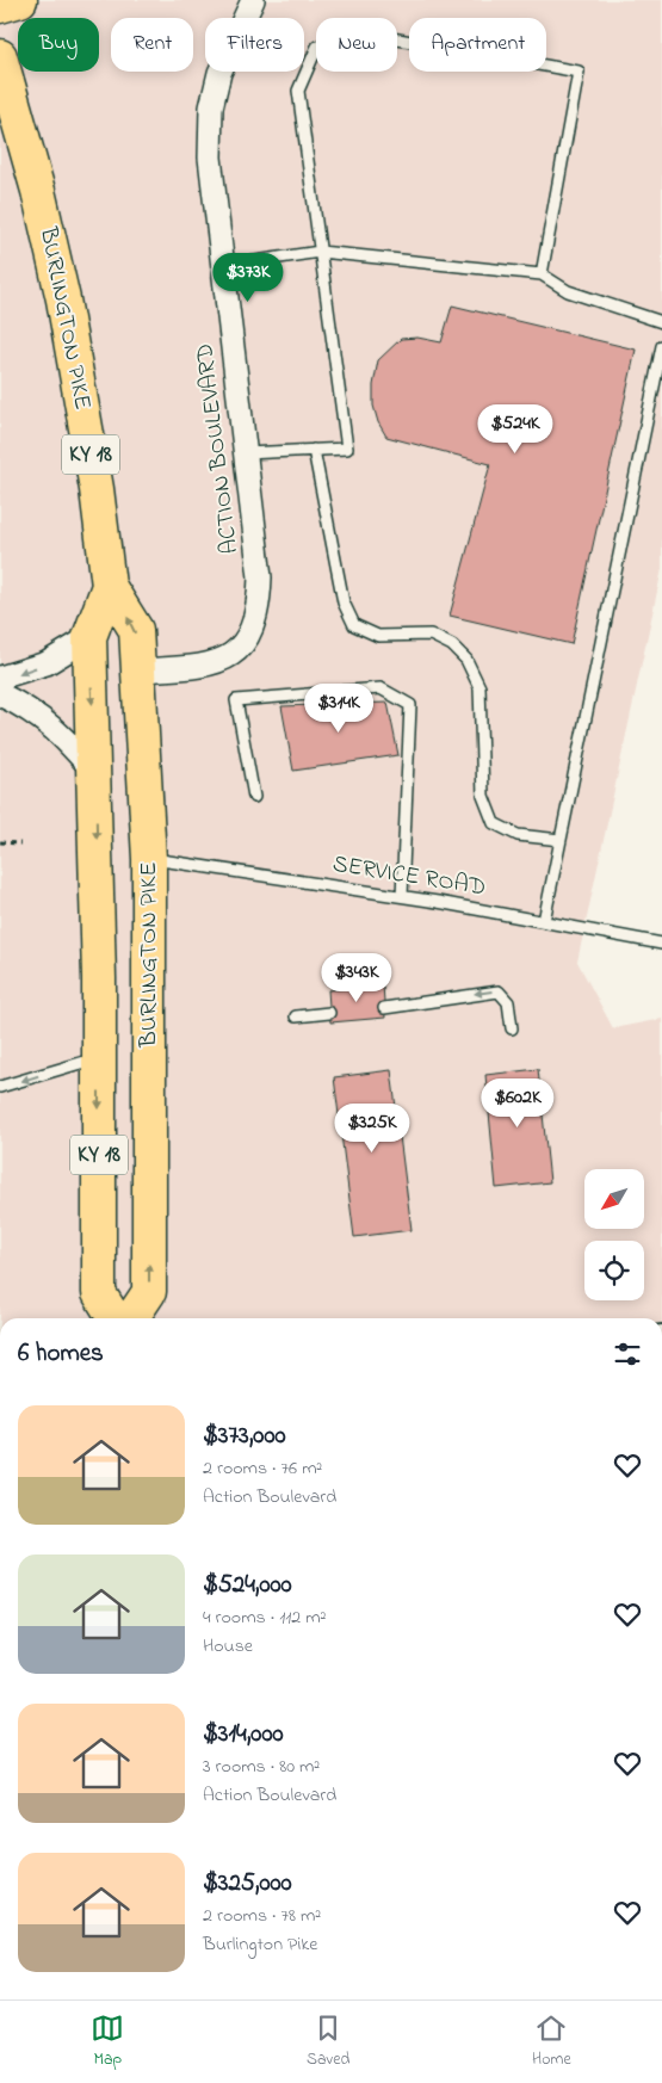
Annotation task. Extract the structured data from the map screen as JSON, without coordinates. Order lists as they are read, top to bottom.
{
  "streets": {
    "main road": ["BURLINGTON PIKE", "KY 18"],
    "street": ["ACTION BOULEVARD"],
    "lane": ["SERVICE ROAD"]
  },
  "crossings": [
    ["BURLINGTON PIKE", "ACTION BOULEVARD"],
    ["BURLINGTON PIKE", "SERVICE ROAD"]
  ],
  "north": "bottom left",
  "page": {
    "chip": [
      "Buy",
      "Rent",
      "Filters",
      "New",
      "Apartment"
    ],
    "price": [
      "$373K",
      "$524K",
      "$314K",
      "$343K",
      "$602K",
      "$325K"
    ],
    "heading": "6 homes",
    "list": [
      {
        "name": "$373,000",
        "note": "2 rooms · 76 m² · Action Boulevard"
      },
      {
        "name": "$524,000",
        "note": "4 rooms · 112 m² · House"
      },
      {
        "name": "$314,000",
        "note": "3 rooms · 80 m² · Action Boulevard"
      },
      {
        "name": "$325,000",
        "note": "2 rooms · 78 m² · Burlington Pike"
      }
    ],
    "tabs": ["Map", "Saved", "Home"]
  }
}
